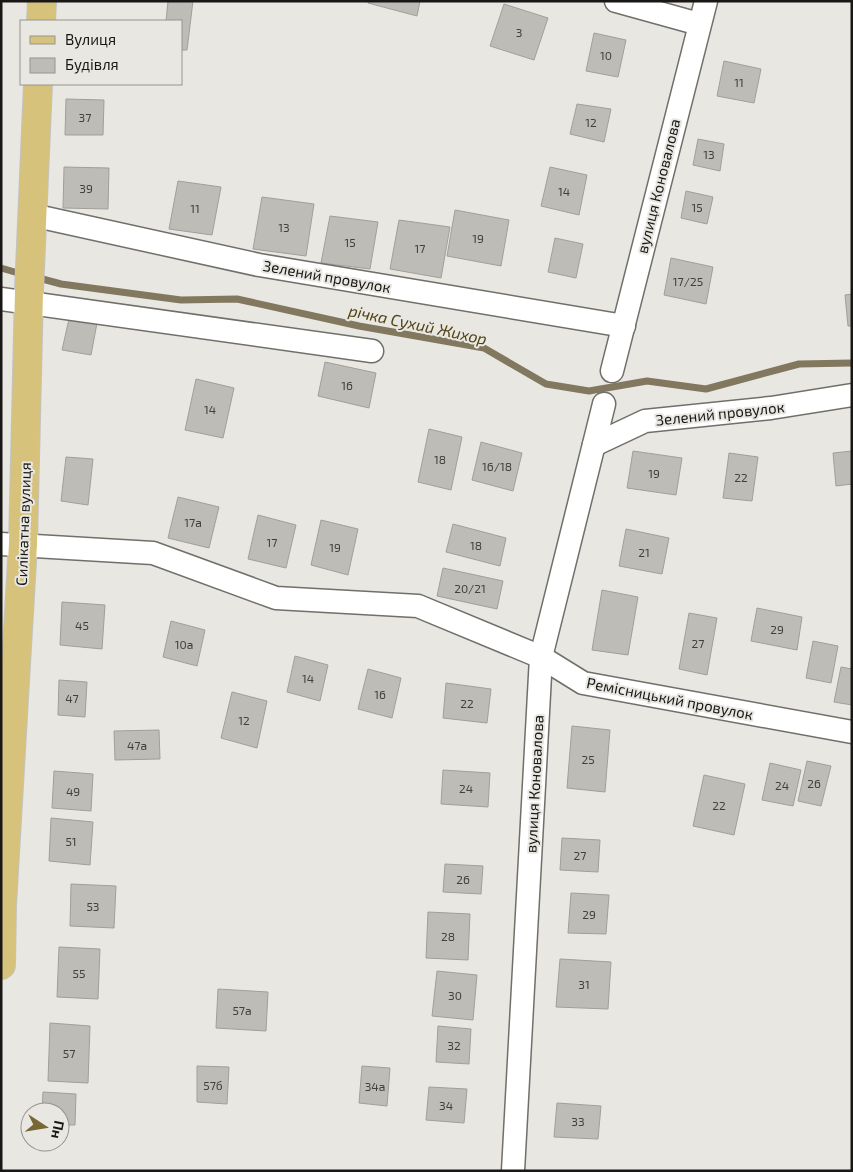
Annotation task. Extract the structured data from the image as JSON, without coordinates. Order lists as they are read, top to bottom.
{
  "streets": {
    "main road": ["Силікатна вулиця"],
    "street": ["вулиця Коновалова", "Зелений провулок", "Ремісницький провулок"]
  },
  "crossings": [
    ["вулиця Коновалова", "Зелений провулок"],
    ["вулиця Коновалова", "Ремісницький провулок"],
    ["Зелений провулок", "Силікатна вулиця"],
    ["Силікатна вулиця", "Ремісницький провулок"]
  ],
  "water": ["річка Сухий Жихор"],
  "house_numbers": [
    "3",
    "10",
    "11",
    "37",
    "12",
    "13",
    "39",
    "14",
    "15",
    "11",
    "13",
    "19",
    "15",
    "17",
    "17/25",
    "16",
    "14",
    "18",
    "16/18",
    "19",
    "22",
    "17а",
    "17",
    "18",
    "19",
    "21",
    "20/21",
    "45",
    "29",
    "27",
    "10а",
    "14",
    "16",
    "47",
    "22",
    "12",
    "47а",
    "25",
    "26",
    "24",
    "24",
    "49",
    "22",
    "51",
    "27",
    "26",
    "53",
    "29",
    "28",
    "55",
    "31",
    "30",
    "57а",
    "32",
    "57",
    "57б",
    "34а",
    "34",
    "33"
  ],
  "legend": ["Вулиця", "Будівля"],
  "north": "right"
}
